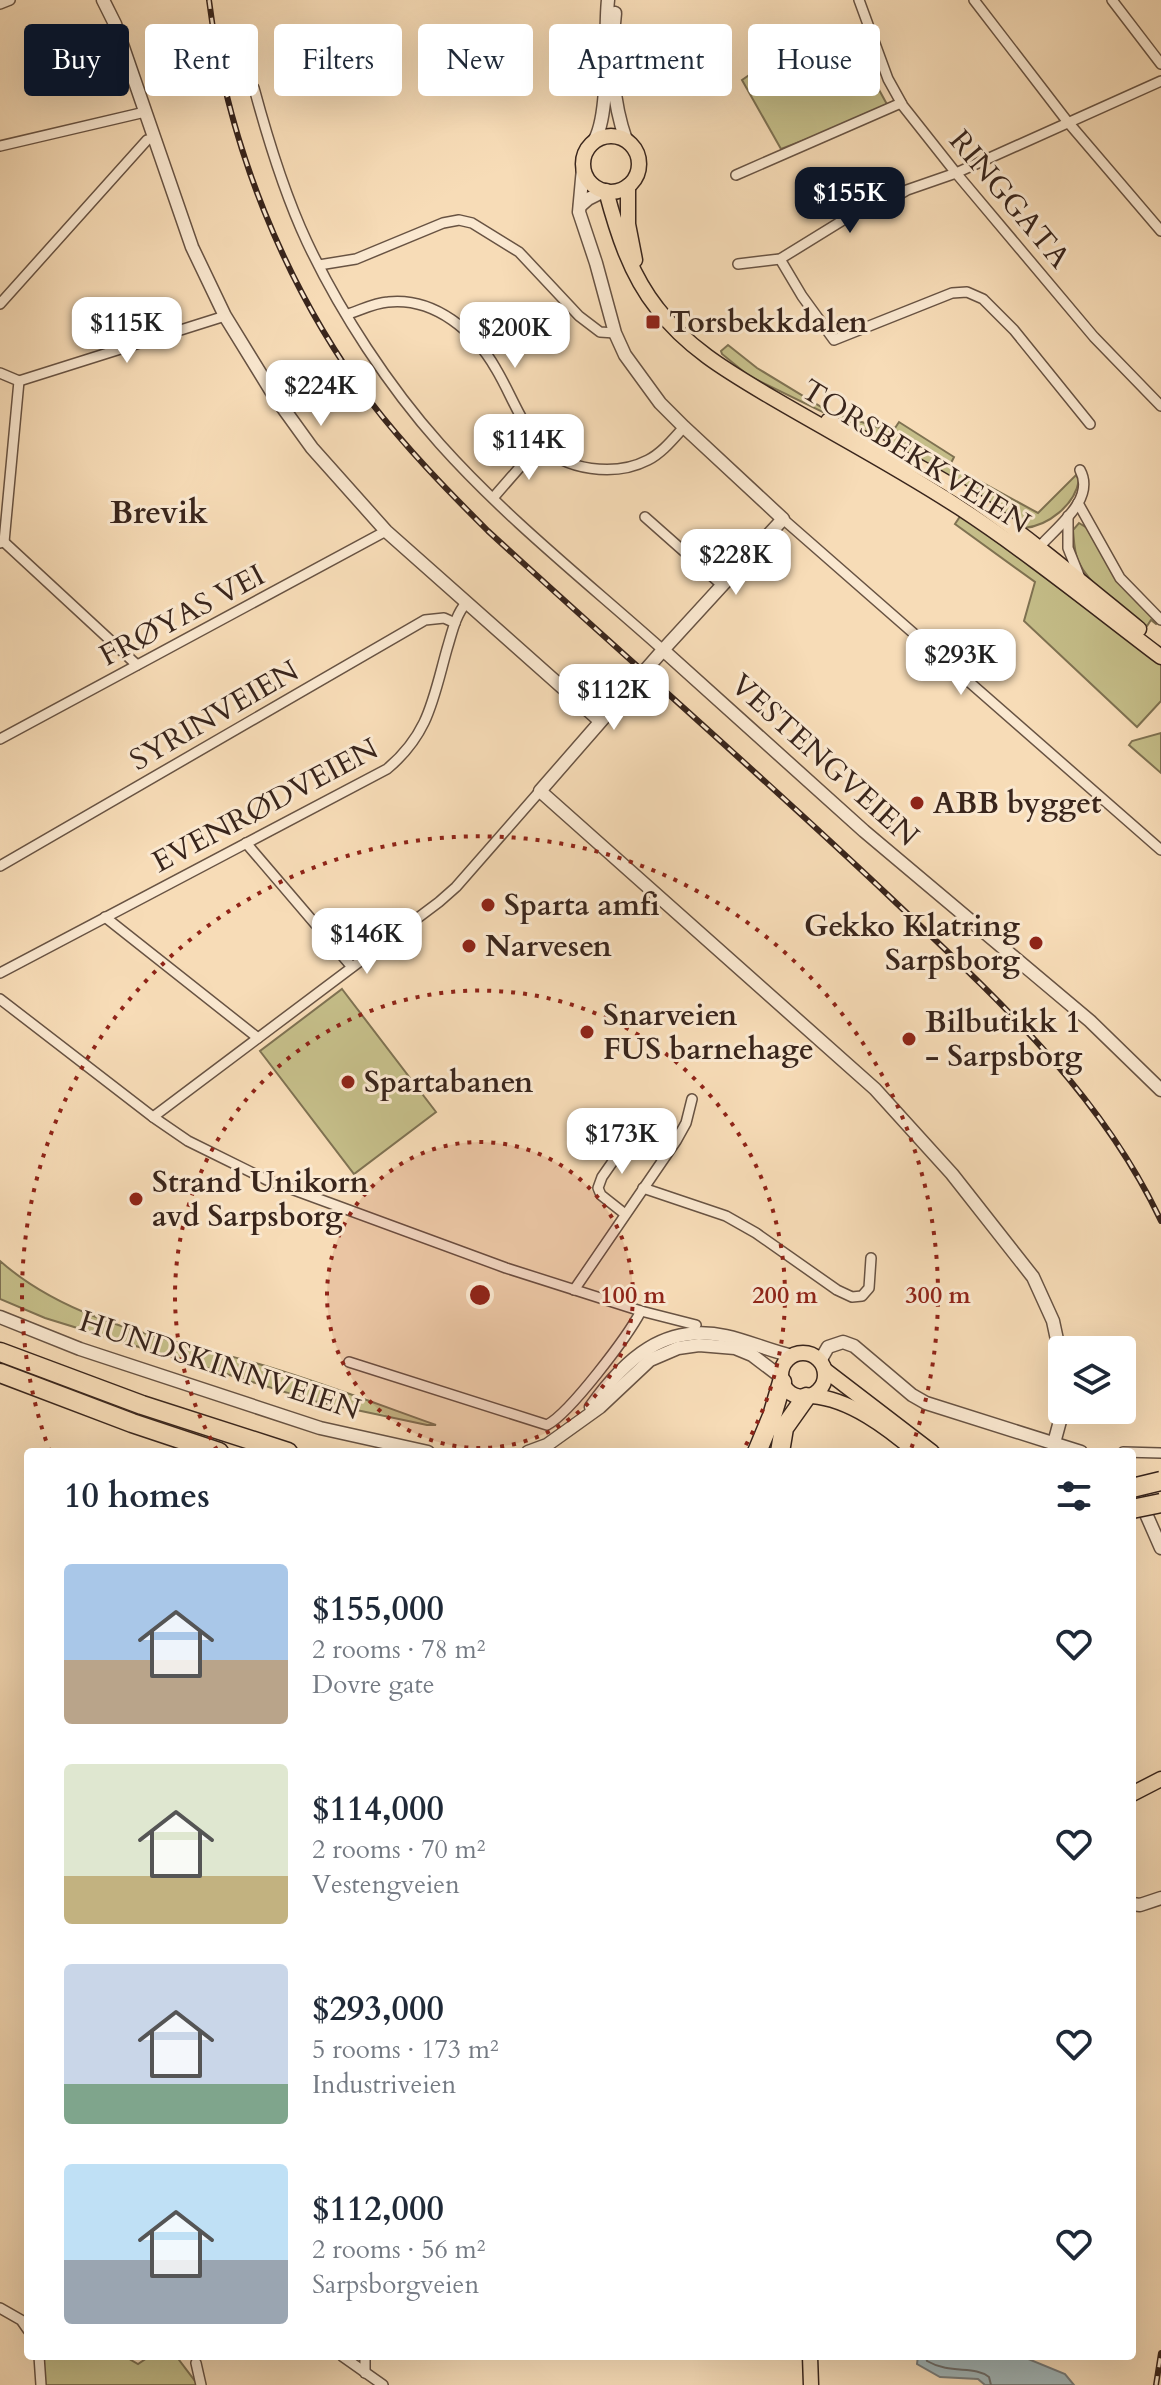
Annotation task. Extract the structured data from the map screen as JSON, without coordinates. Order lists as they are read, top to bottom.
{
  "streets": {
    "main road": ["TORSBEKKVEIEN"],
    "street": [
      "RINGGATA",
      "FRØYAS VEI",
      "SYRINVEIEN",
      "VESTENGVEIEN",
      "EVENRØDVEIEN",
      "HUNDSKINNVEIEN"
    ]
  },
  "crossings": [
    ["SYRINVEIEN", "EVENRØDVEIEN"]
  ],
  "districts": ["Brevik"],
  "places": {
    "transit": ["Torsbekkdalen"],
    "other": [
      "ABB bygget",
      "Sparta amfi",
      "Gekko Klatring Sarpsborg",
      "Narvesen",
      "Snarveien FUS barnehage",
      "Bilbutikk 1 - Sarpsborg",
      "Spartabanen",
      "Strand Unikorn avd Sarpsborg"
    ]
  },
  "page": {
    "chip": [
      "Buy",
      "Rent",
      "Filters",
      "New",
      "Apartment",
      "House"
    ],
    "price": [
      "$155K",
      "$115K",
      "$200K",
      "$224K",
      "$114K",
      "$228K",
      "$293K",
      "$112K",
      "$146K",
      "$173K"
    ],
    "heading": "10 homes",
    "list": [
      {
        "name": "$155,000",
        "note": "2 rooms · 78 m² · Dovre gate"
      },
      {
        "name": "$114,000",
        "note": "2 rooms · 70 m² · Vestengveien"
      },
      {
        "name": "$293,000",
        "note": "5 rooms · 173 m² · Industriveien"
      },
      {
        "name": "$112,000",
        "note": "2 rooms · 56 m² · Sarpsborgveien"
      }
    ]
  },
  "rings": ["100 m", "200 m", "300 m"]
}
